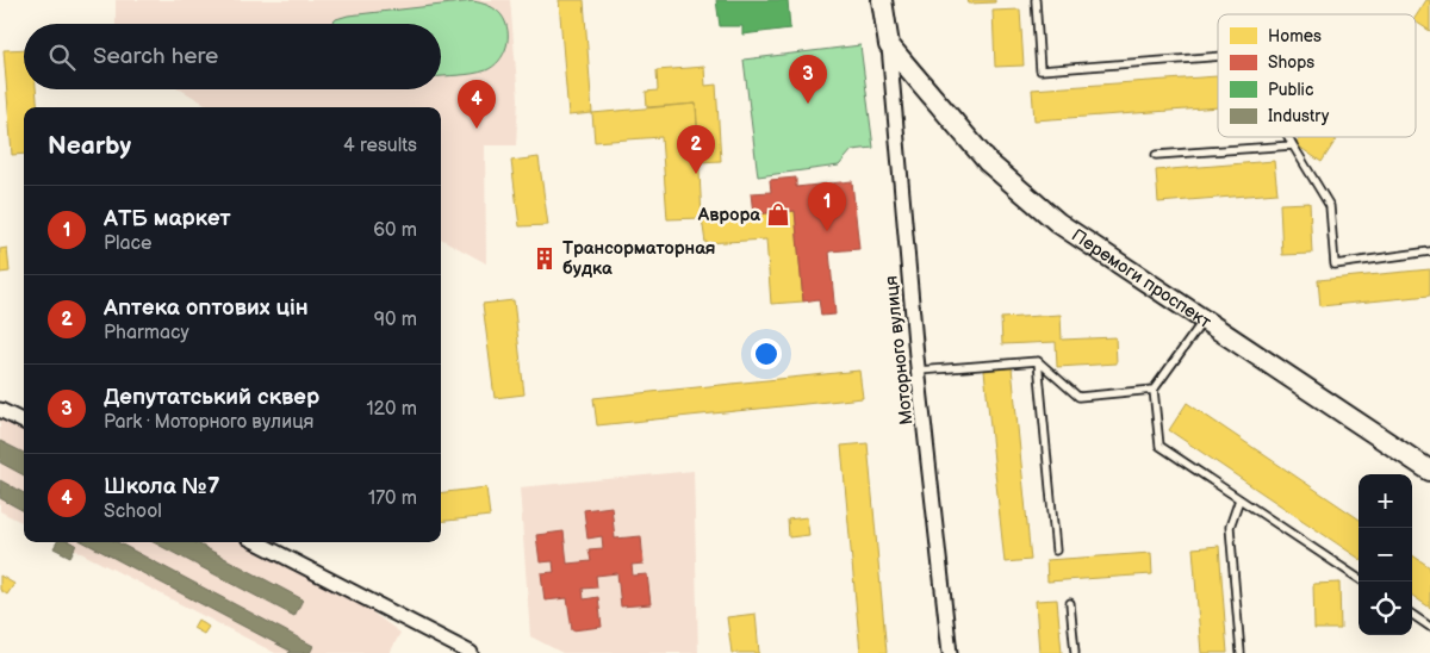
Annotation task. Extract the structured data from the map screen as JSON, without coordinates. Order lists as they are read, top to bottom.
{
  "streets": {
    "street": ["Перемоги проспект", "Моторного вулиця"]
  },
  "crossings": [
    ["Перемоги проспект", "Моторного вулиця"]
  ],
  "places": {
    "shop": ["Аврора"],
    "building": ["Трансорматорная будка"]
  },
  "legend": [
    "Homes",
    "Shops",
    "Public",
    "Industry"
  ],
  "page": {
    "search": "Search here",
    "pins": [
      "3",
      "4",
      "2",
      "1"
    ],
    "heading": ["Nearby", "4 results"],
    "list": [
      {
        "mark": "1",
        "name": "АТБ маркет",
        "note": "Place",
        "value": "60 m"
      },
      {
        "mark": "2",
        "name": "Аптека оптових цін",
        "note": "Pharmacy",
        "value": "90 m"
      },
      {
        "mark": "3",
        "name": "Депутатський сквер",
        "note": "Park · Моторного вулиця",
        "value": "120 m"
      },
      {
        "mark": "4",
        "name": "Школа №7",
        "note": "School",
        "value": "170 m"
      }
    ],
    "map_buttons": ["+", "−"]
  }
}
